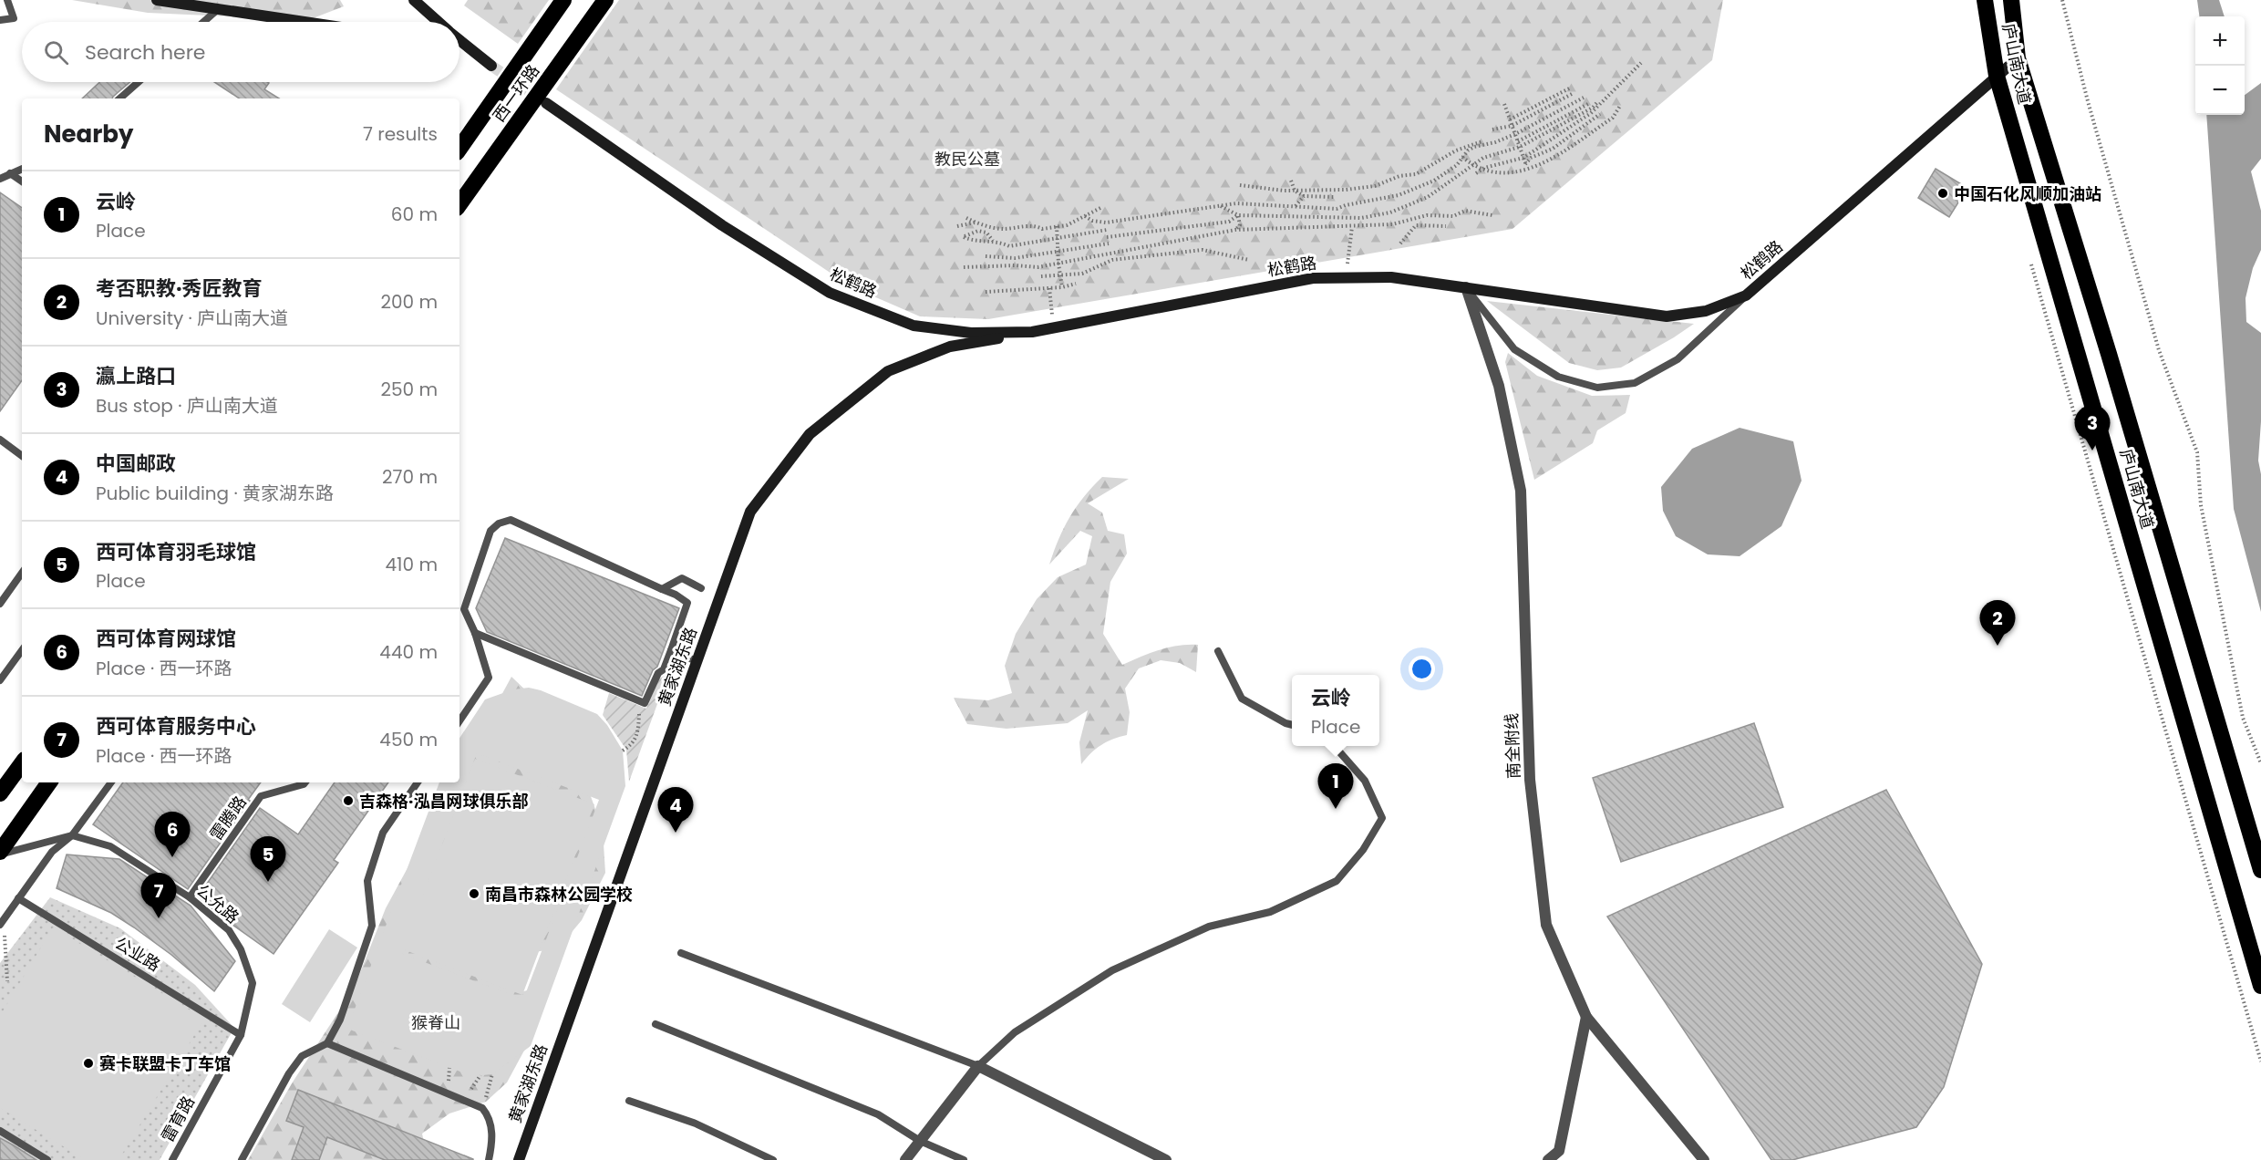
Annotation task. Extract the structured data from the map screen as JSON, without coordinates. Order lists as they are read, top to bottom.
{
  "streets": {
    "highway": ["庐山南大道", "西一环路"],
    "main road": ["松鹤路", "黄家湖东路"],
    "street": ["南全附线"],
    "lane": [
      "雷腾路",
      "公允路",
      "公业路",
      "雷育路"
    ]
  },
  "crossings": [
    ["庐山南大道", "松鹤路"],
    ["松鹤路", "黄家湖东路"],
    ["松鹤路", "南全附线"],
    ["雷腾路", "公允路"],
    ["公允路", "公业路"],
    ["公允路", "雷育路"],
    ["公业路", "雷育路"]
  ],
  "parks": ["教民公墓", "猴脊山"],
  "places": [
    "中国石化风顺加油站",
    "吉森格·泓昌网球俱乐部",
    "南昌市森林公园学校",
    "赛卡联盟卡丁车馆"
  ],
  "page": {
    "map_buttons": ["+", "−"],
    "search": "Search here",
    "heading": ["Nearby", "7 results"],
    "list": [
      {
        "mark": "1",
        "name": "云岭",
        "note": "Place",
        "value": "60 m"
      },
      {
        "mark": "2",
        "name": "考否职教·秀匠教育",
        "note": "University · 庐山南大道",
        "value": "200 m"
      },
      {
        "mark": "3",
        "name": "瀛上路口",
        "note": "Bus stop · 庐山南大道",
        "value": "250 m"
      },
      {
        "mark": "4",
        "name": "中国邮政",
        "note": "Public building · 黄家湖东路",
        "value": "270 m"
      },
      {
        "mark": "5",
        "name": "西可体育羽毛球馆",
        "note": "Place",
        "value": "410 m"
      },
      {
        "mark": "6",
        "name": "西可体育网球馆",
        "note": "Place · 西一环路",
        "value": "440 m"
      },
      {
        "mark": "7",
        "name": "西可体育服务中心",
        "note": "Place · 西一环路",
        "value": "450 m"
      }
    ],
    "pins": [
      "3",
      "2",
      "1",
      "4",
      "6",
      "5",
      "7"
    ],
    "popup": ["云岭", "Place"]
  }
}
